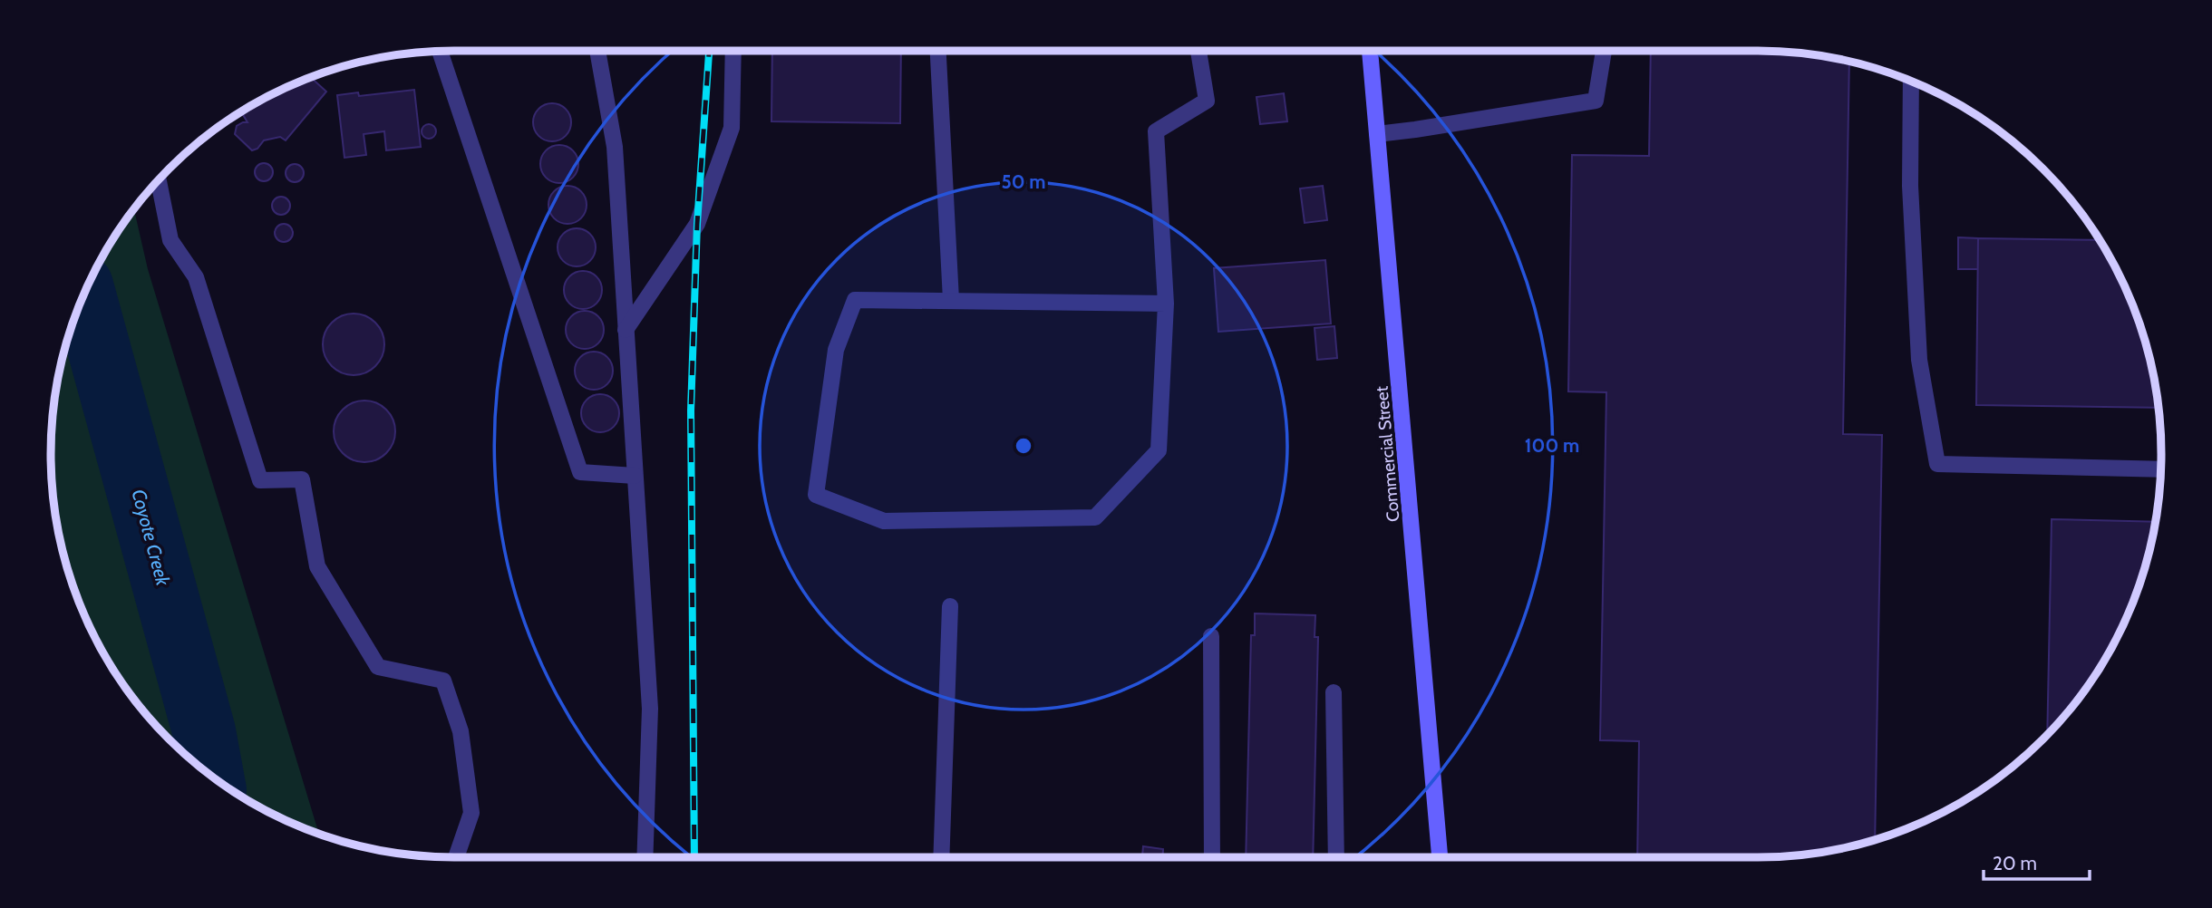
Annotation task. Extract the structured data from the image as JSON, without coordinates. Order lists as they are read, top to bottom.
{
  "streets": {
    "main road": ["Commercial Street"]
  },
  "water": ["Coyote Creek"],
  "scale_bar": "20 m",
  "rings": ["50 m", "100 m"]
}
